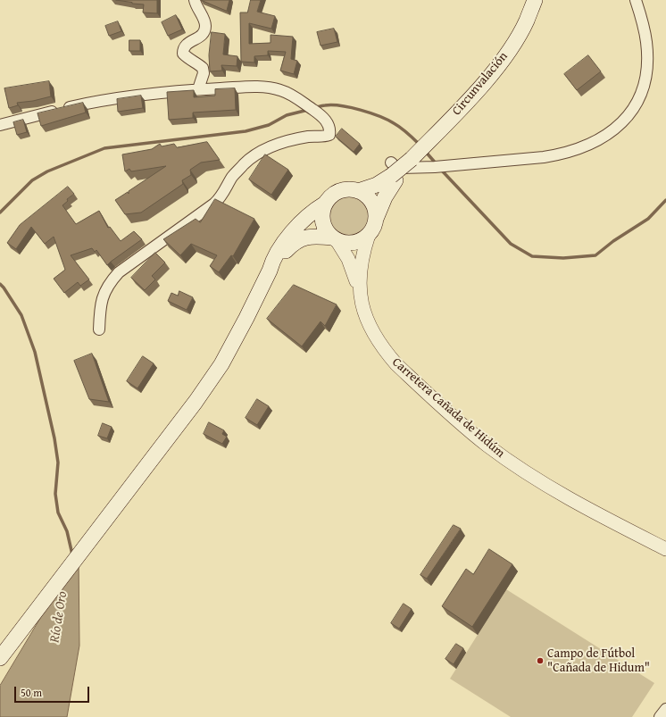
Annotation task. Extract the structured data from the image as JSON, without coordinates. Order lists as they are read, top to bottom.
{
  "streets": {
    "main road": ["Circunvalación"],
    "street": ["Carretera Cañada de Hidúm"]
  },
  "water": ["Río de Oro"],
  "places": ["Campo de Fútbol \"Cañada de Hidum\""],
  "scale_bar": "50 m"
}
